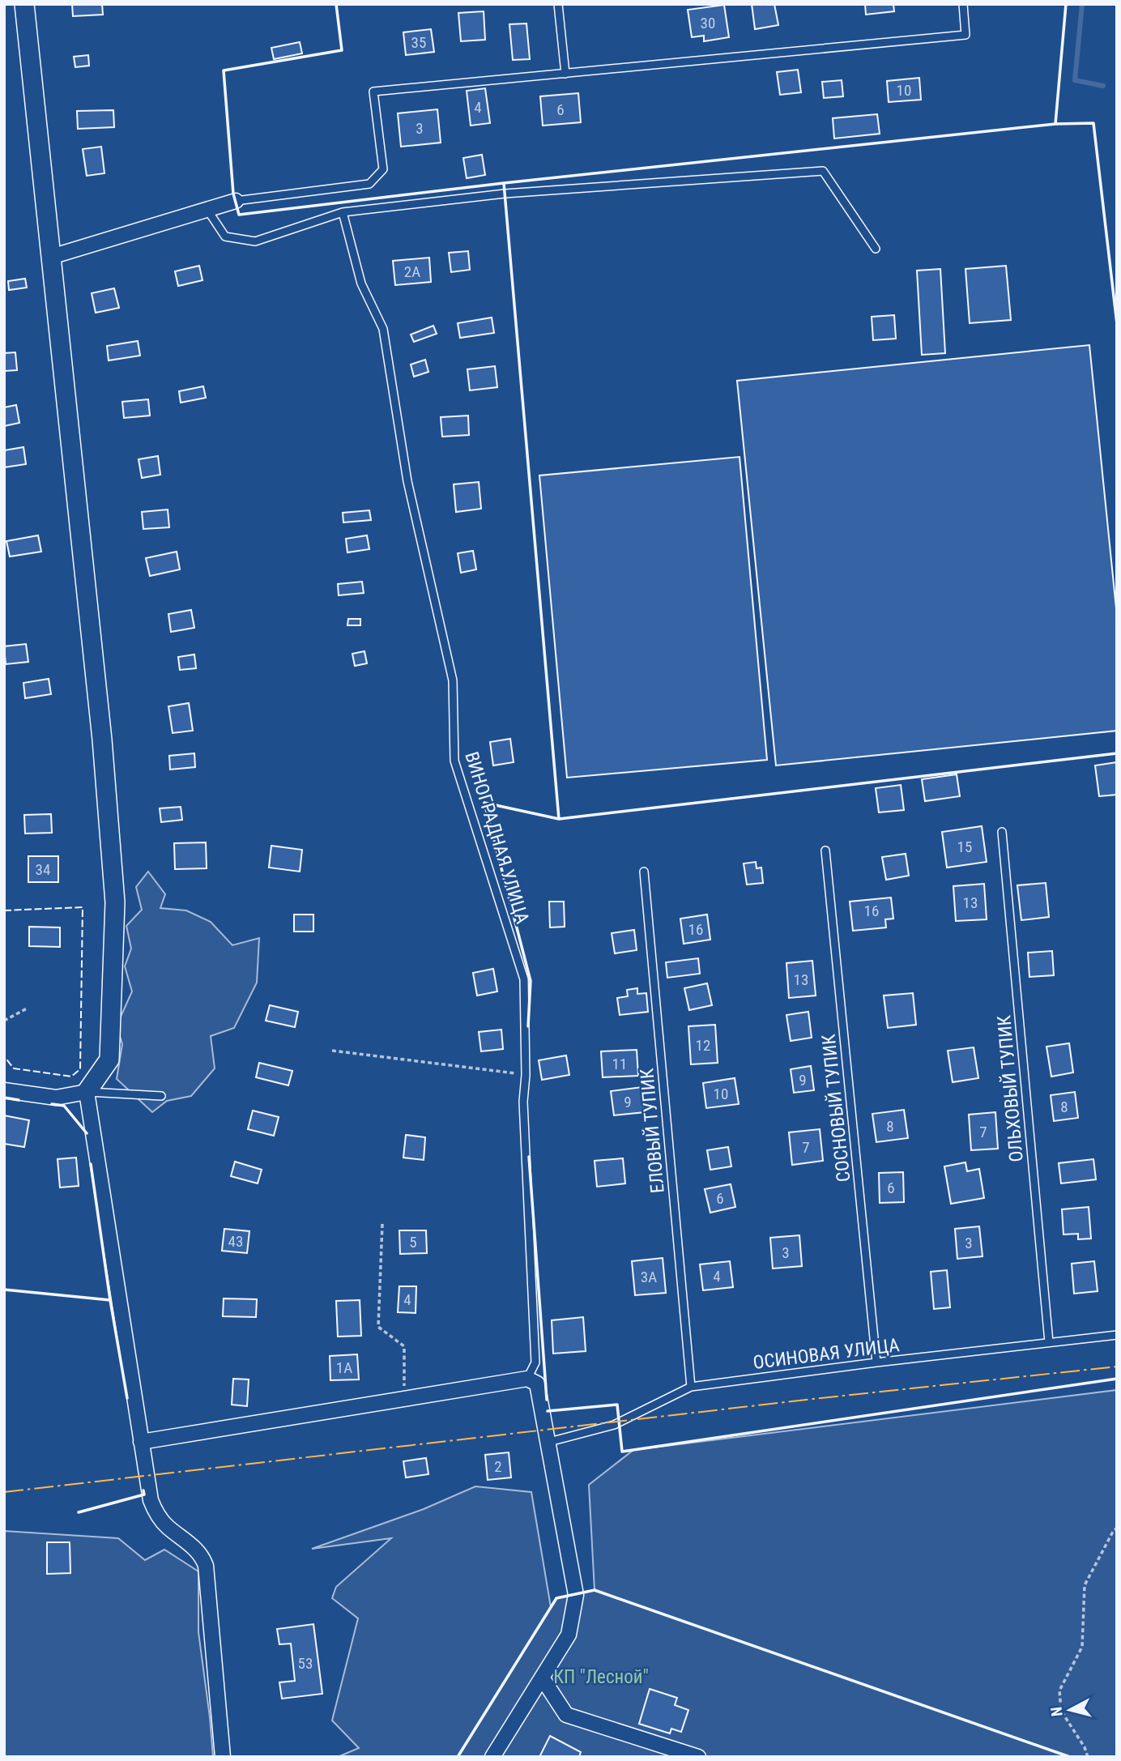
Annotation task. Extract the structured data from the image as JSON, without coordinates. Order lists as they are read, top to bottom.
{
  "streets": {
    "lane": [
      "ВИНОГРАДНАЯ УЛИЦА",
      "ОЛЬХОВЫЙ ТУПИК",
      "СОСНОВЫЙ ТУПИК",
      "ЕЛОВЫЙ ТУПИК",
      "ОСИНОВАЯ УЛИЦА"
    ]
  },
  "crossings": [
    ["ОЛЬХОВЫЙ ТУПИК", "ОСИНОВАЯ УЛИЦА"],
    ["СОСНОВЫЙ ТУПИК", "ОСИНОВАЯ УЛИЦА"],
    ["ЕЛОВЫЙ ТУПИК", "ОСИНОВАЯ УЛИЦА"]
  ],
  "parks": ["КП \"Лесной\""],
  "house_numbers": [
    "30",
    "35",
    "10",
    "4",
    "6",
    "3",
    "2А",
    "15",
    "34",
    "13",
    "16",
    "16",
    "13",
    "12",
    "11",
    "9",
    "10",
    "9",
    "8",
    "8",
    "7",
    "7",
    "6",
    "6",
    "43",
    "5",
    "3",
    "3",
    "4",
    "3А",
    "4",
    "1А",
    "2",
    "53"
  ],
  "north": "left"
}
